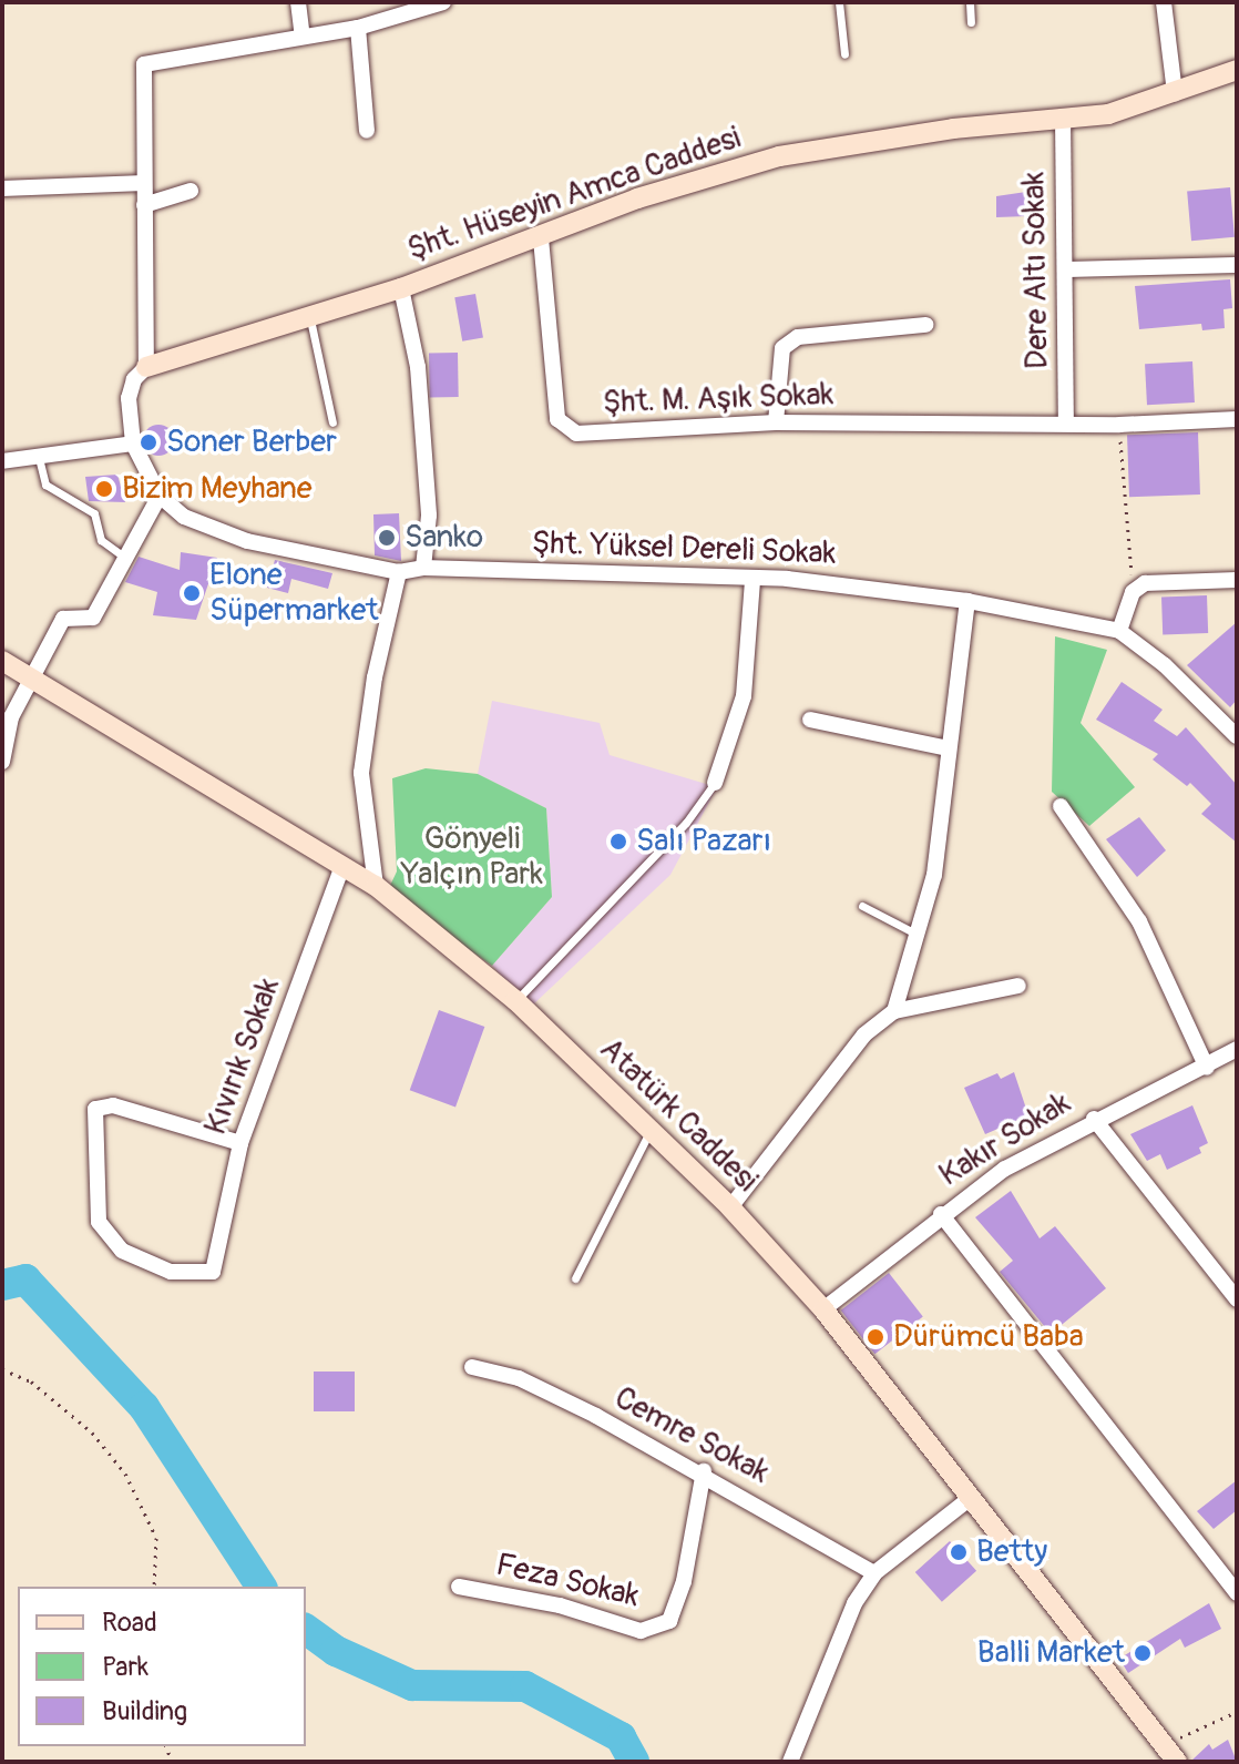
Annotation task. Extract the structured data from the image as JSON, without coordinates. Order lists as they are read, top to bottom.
{
  "streets": {
    "main road": ["Şht. Hüseyin Amca Caddesi", "Atatürk Caddesi"],
    "street": [
      "Dere Altı Sokak",
      "Şht. M. Aşık Sokak",
      "Şht. Yüksel Dereli Sokak",
      "Kıvırık Sokak",
      "Kakır Sokak",
      "Cemre Sokak",
      "Feza Sokak"
    ]
  },
  "crossings": [
    ["Şht. Hüseyin Amca Caddesi", "Dere Altı Sokak"],
    ["Şht. Hüseyin Amca Caddesi", "Şht. M. Aşık Sokak"],
    ["Dere Altı Sokak", "Şht. M. Aşık Sokak"],
    ["Kıvırık Sokak", "Atatürk Caddesi"],
    ["Atatürk Caddesi", "Kakır Sokak"],
    ["Cemre Sokak", "Feza Sokak"]
  ],
  "parks": ["Gönyeli Yalçın Park"],
  "places": [
    "Soner Berber",
    "Bizim Meyhane",
    "Sanko",
    "Elone Süpermarket",
    "Salı Pazarı",
    "Dürümcü Baba",
    "Betty",
    "Balli Market"
  ],
  "legend": ["Road", "Park", "Building"]
}
